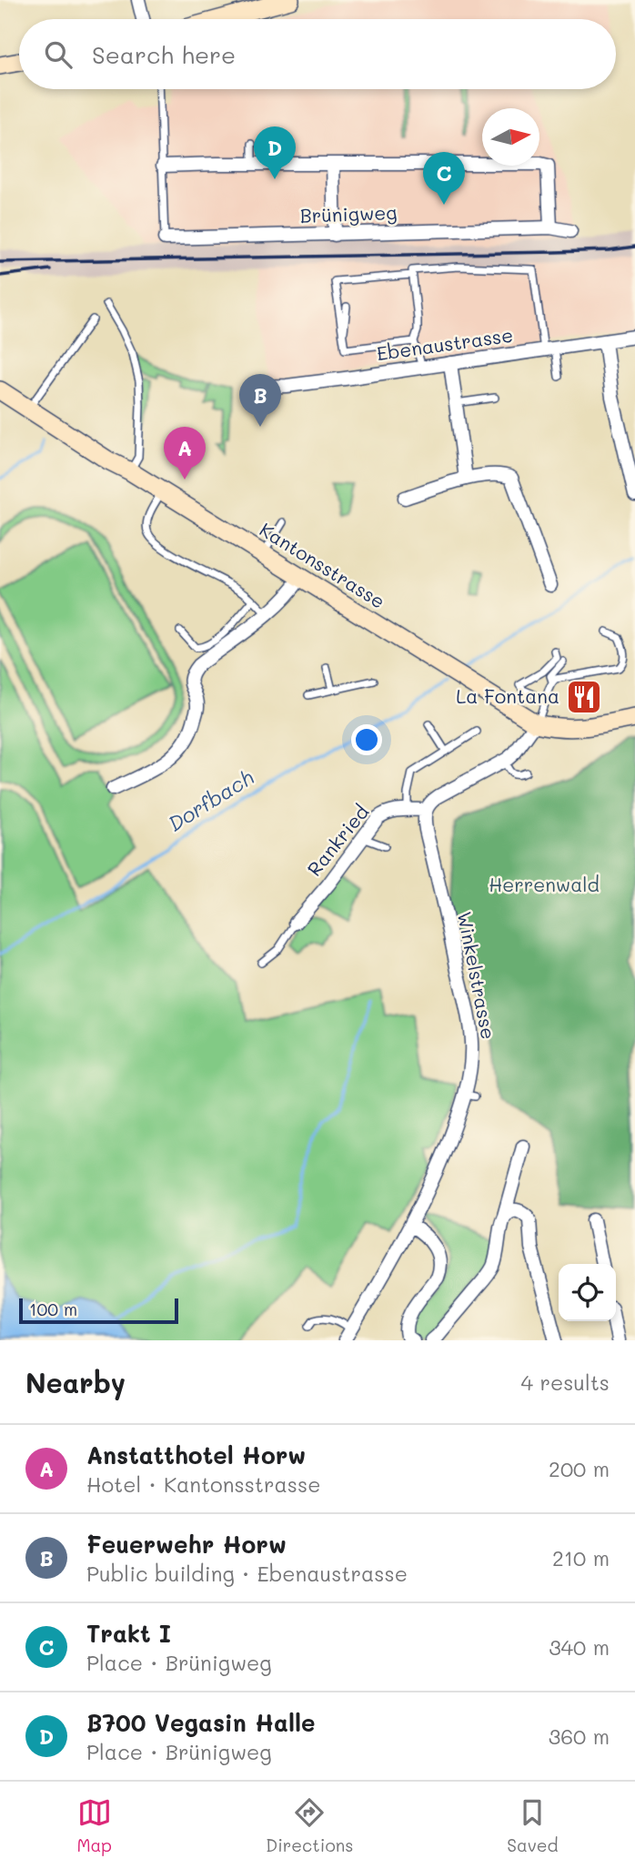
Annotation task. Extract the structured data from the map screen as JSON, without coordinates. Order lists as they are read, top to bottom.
{
  "streets": {
    "main road": ["Kantonsstrasse"],
    "street": [
      "Brünigweg",
      "Ebenaustrasse",
      "Rankried",
      "Winkelstrasse"
    ]
  },
  "crossings": [
    ["Rankried", "Winkelstrasse"]
  ],
  "water": ["Dorfbach"],
  "parks": ["Herrenwald"],
  "places": {
    "restaurant": ["La Fontana"]
  },
  "scale_bar": "100 m",
  "north": "right",
  "page": {
    "search": "Search here",
    "pins": [
      "D",
      "C",
      "B",
      "A"
    ],
    "scale": "100 m",
    "heading": ["Nearby", "4 results"],
    "list": [
      {
        "mark": "A",
        "name": "Anstatthotel Horw",
        "note": "Hotel · Kantonsstrasse",
        "value": "200 m"
      },
      {
        "mark": "B",
        "name": "Feuerwehr Horw",
        "note": "Public building · Ebenaustrasse",
        "value": "210 m"
      },
      {
        "mark": "C",
        "name": "Trakt I",
        "note": "Place · Brünigweg",
        "value": "340 m"
      },
      {
        "mark": "D",
        "name": "B700 Vegasin Halle",
        "note": "Place · Brünigweg",
        "value": "360 m"
      }
    ],
    "nav": ["Map", "Directions", "Saved"]
  }
}
